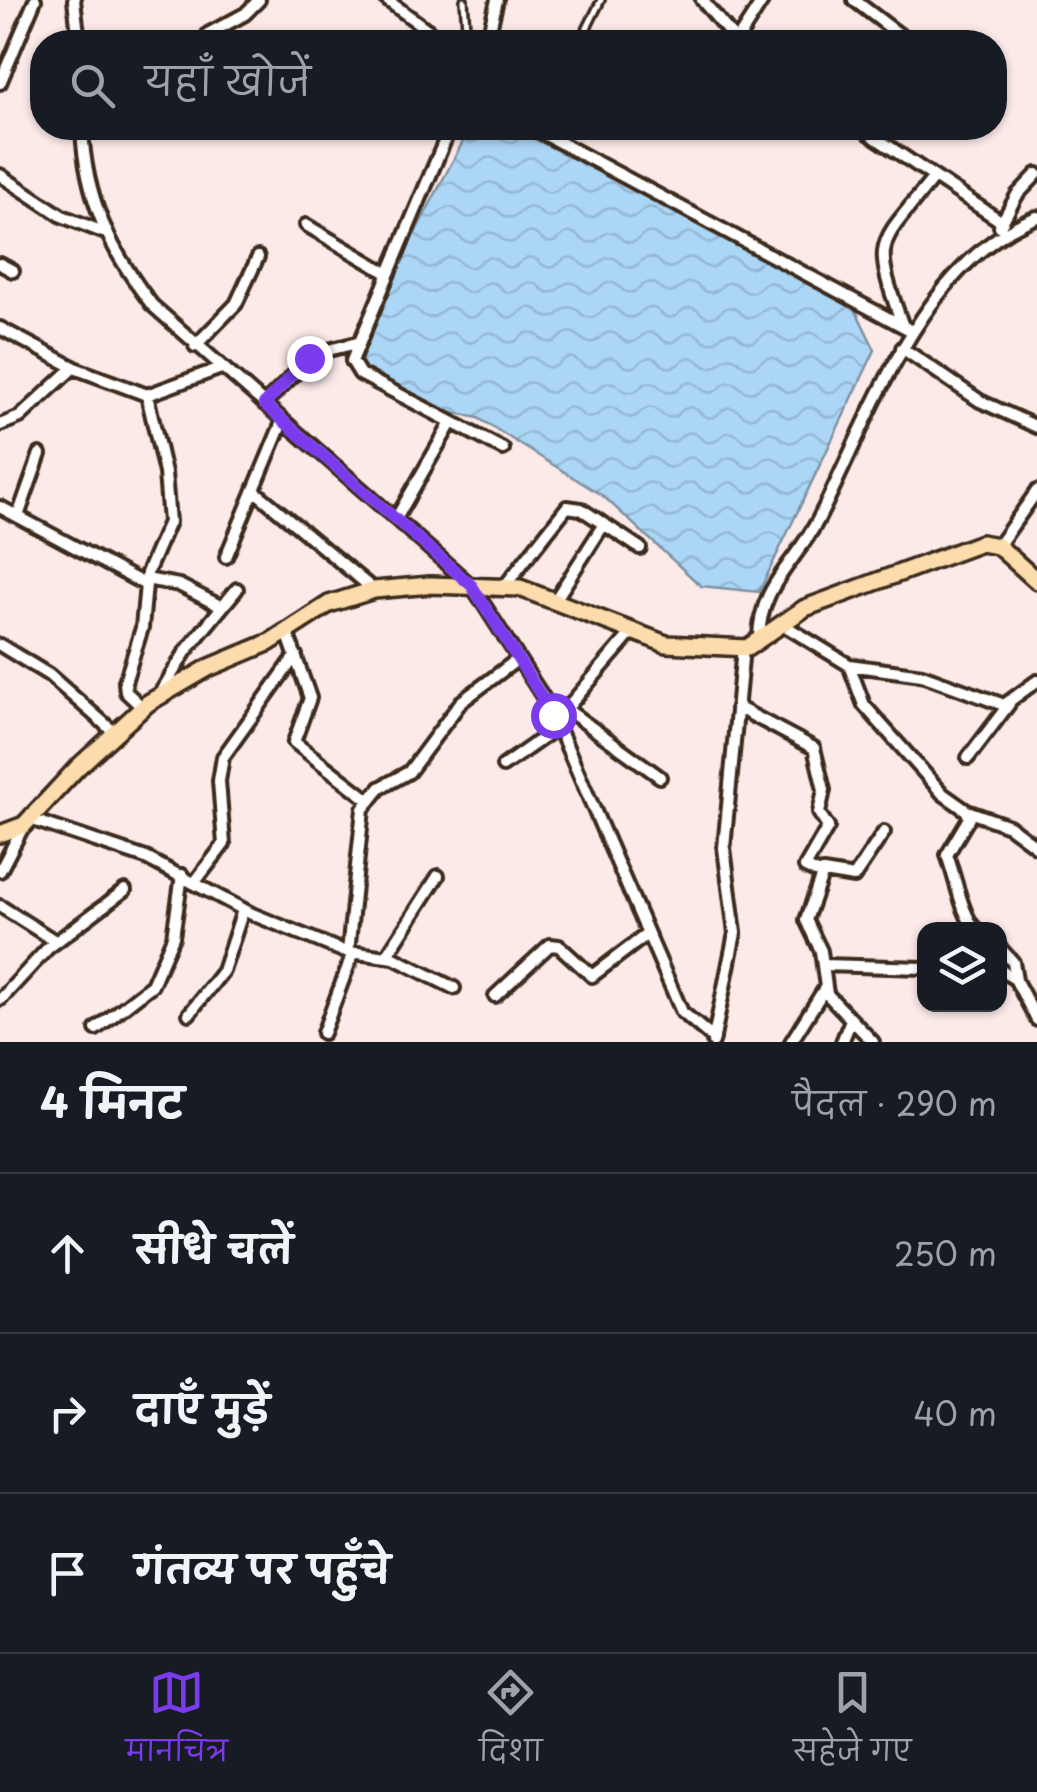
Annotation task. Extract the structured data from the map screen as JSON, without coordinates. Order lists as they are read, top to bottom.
{
  "page": {
    "search": "यहाँ खोजें",
    "heading": ["4 मिनट", "पैदल · 290 m"],
    "list": [
      ["सीधे चलें", "250 m"],
      ["दाएँ मुड़ें", "40 m"],
      "गंतव्य पर पहुँचे"
    ],
    "nav": ["मानचित्र", "दिशा", "सहेजे गए"]
  }
}
